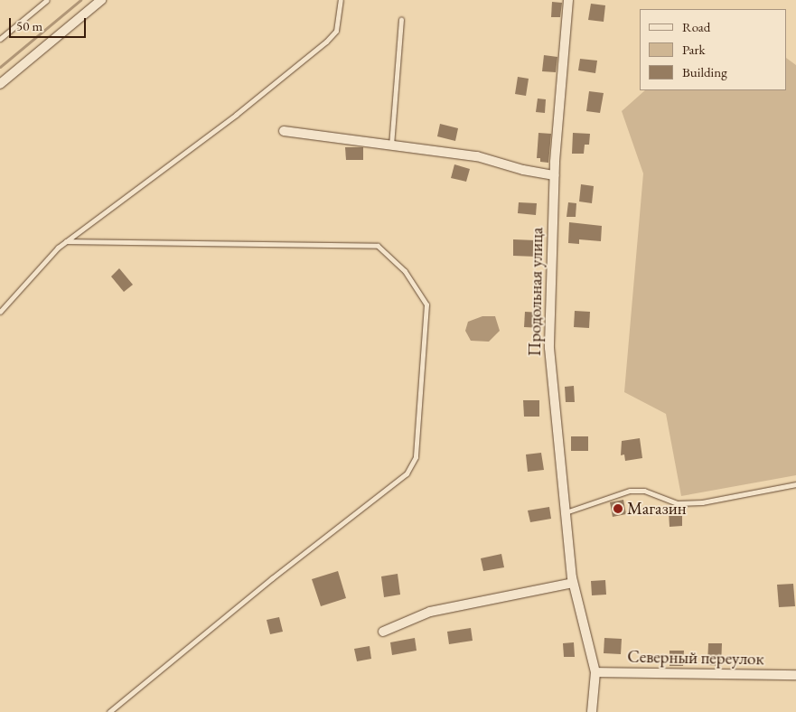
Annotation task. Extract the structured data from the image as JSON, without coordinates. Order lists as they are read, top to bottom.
{
  "streets": {
    "street": ["Продольная улица", "Северный переулок"]
  },
  "crossings": [
    ["Продольная улица", "Северный переулок"]
  ],
  "places": ["Магазин"],
  "legend": ["Road", "Park", "Building"],
  "scale_bar": "50 m"
}
